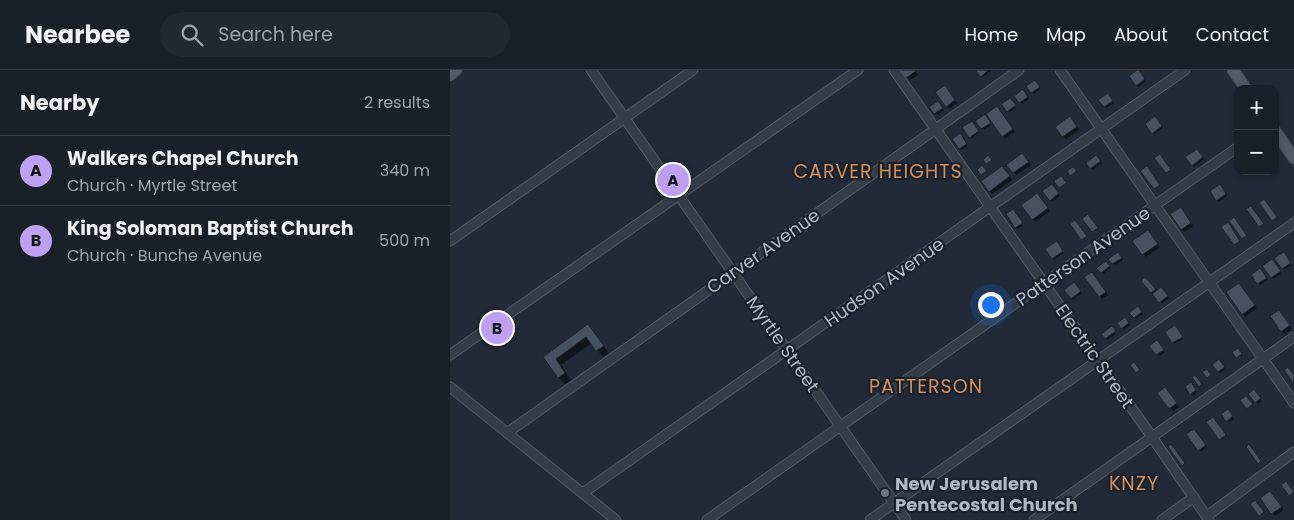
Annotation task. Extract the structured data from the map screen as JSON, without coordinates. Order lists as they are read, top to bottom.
{
  "streets": {
    "street": [
      "Carver Avenue",
      "Patterson Avenue",
      "Hudson Avenue",
      "Myrtle Street",
      "Electric Street"
    ]
  },
  "crossings": [
    ["Carver Avenue", "Myrtle Street"],
    ["Carver Avenue", "Electric Street"],
    ["Patterson Avenue", "Myrtle Street"],
    ["Patterson Avenue", "Electric Street"],
    ["Hudson Avenue", "Myrtle Street"],
    ["Hudson Avenue", "Electric Street"]
  ],
  "districts": ["CARVER HEIGHTS", "PATTERSON", "KNZY"],
  "places": ["New Jerusalem Pentecostal Church"],
  "page": {
    "header": "Nearbee",
    "search": "Search here",
    "nav": [
      "Home",
      "Map",
      "About",
      "Contact"
    ],
    "heading": ["Nearby", "2 results"],
    "map_buttons": ["+", "−"],
    "list": [
      {
        "mark": "A",
        "name": "Walkers Chapel Church",
        "note": "Church · Myrtle Street",
        "value": "340 m"
      },
      {
        "mark": "B",
        "name": "King Soloman Baptist Church",
        "note": "Church · Bunche Avenue",
        "value": "500 m"
      }
    ],
    "pins": ["A", "B"]
  }
}
